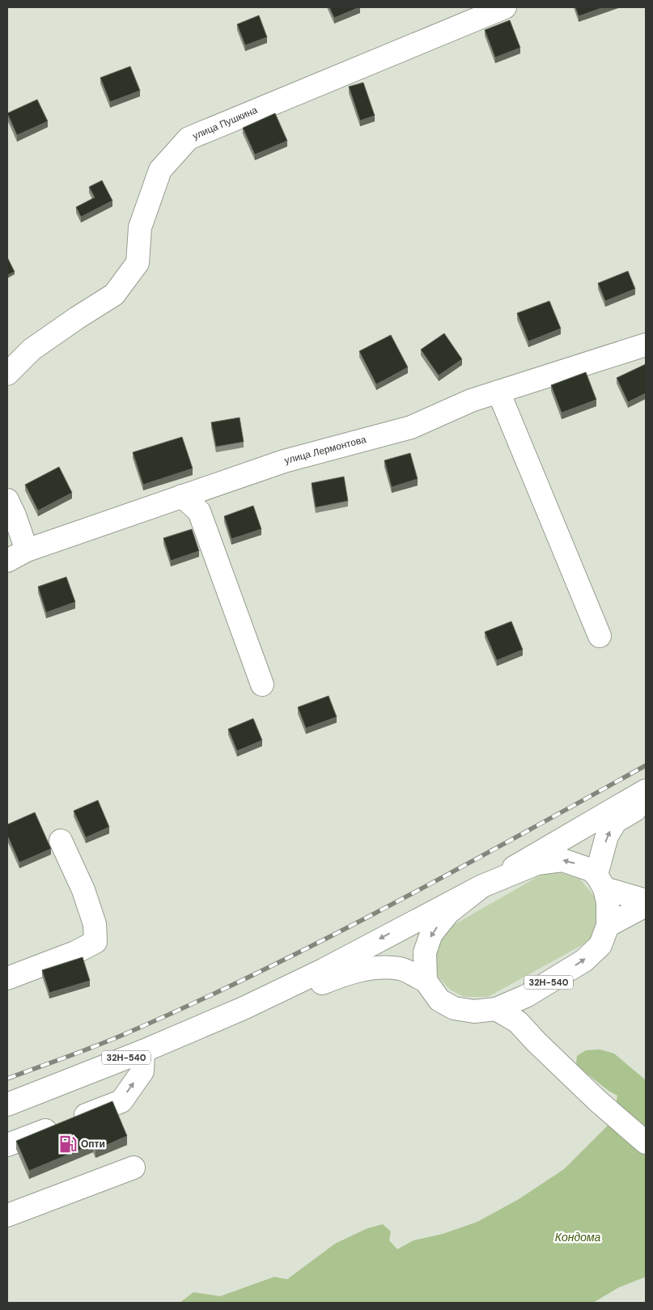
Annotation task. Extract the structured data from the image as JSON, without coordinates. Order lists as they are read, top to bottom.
{
  "streets": {
    "street": ["улица Пушкина", "улица Лермонтова", "32Н-540"]
  },
  "water": ["Кондома"],
  "places": {
    "fuel station": ["Опти"]
  }
}
